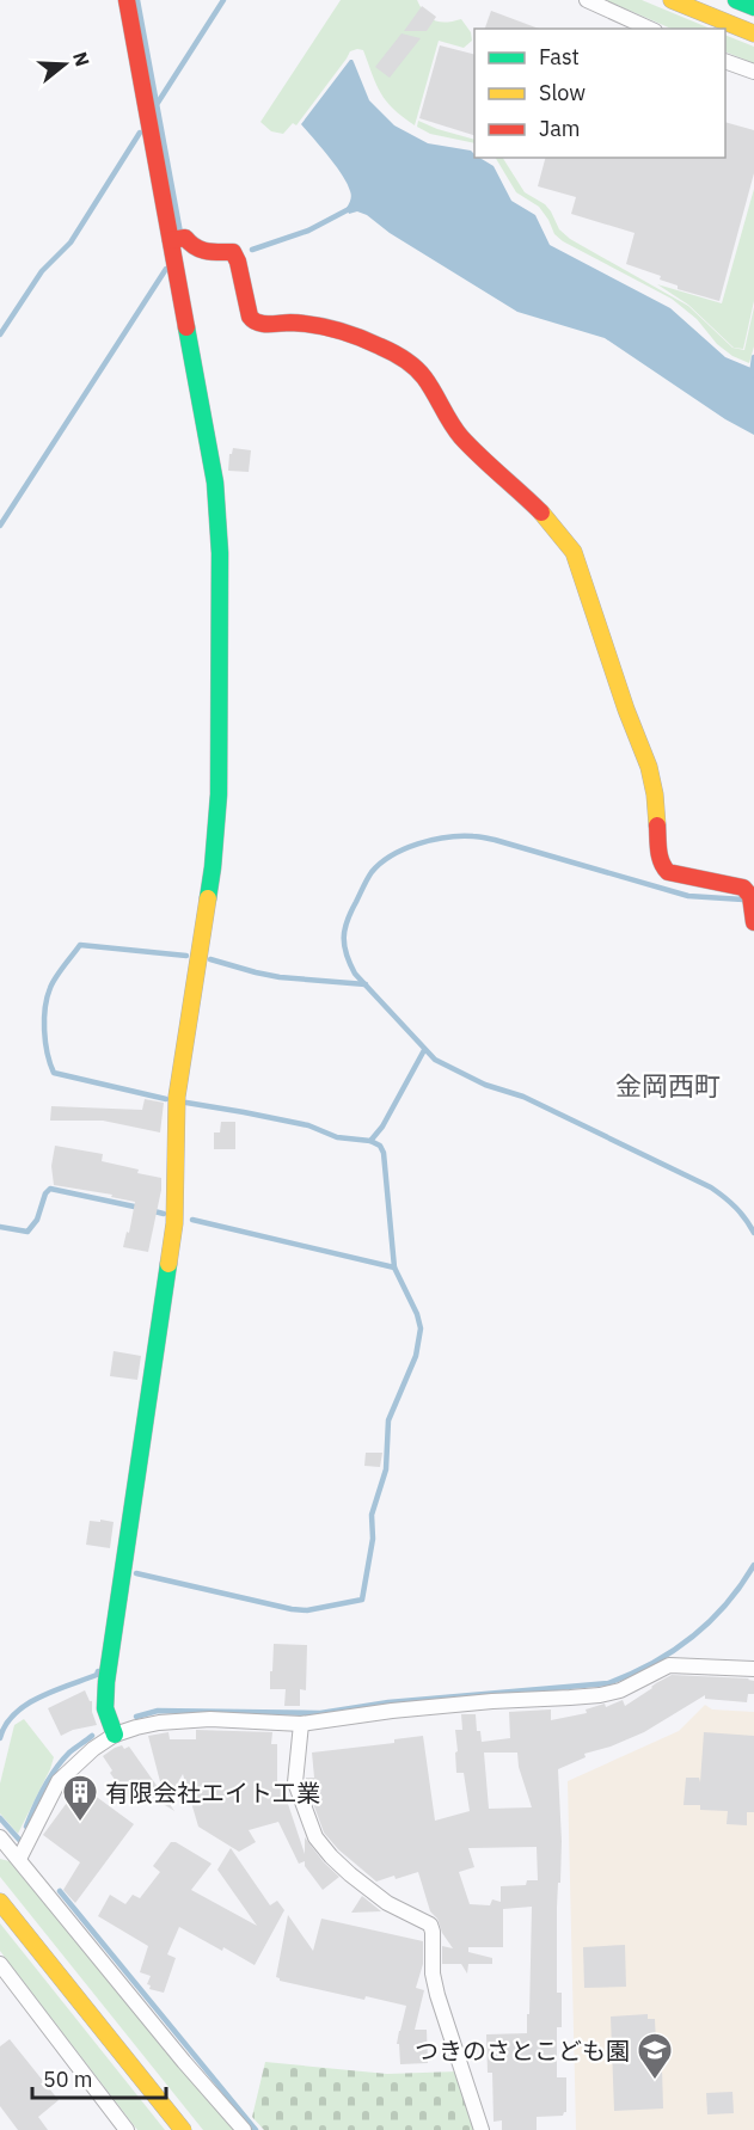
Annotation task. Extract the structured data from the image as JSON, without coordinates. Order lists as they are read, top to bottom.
{
  "districts": ["金岡西町"],
  "places": {
    "building": ["有限会社エイト工業"],
    "school or university": ["つきのさとこども園"]
  },
  "legend": ["Fast", "Slow", "Jam"],
  "scale_bar": "50 m",
  "north": "right"
}
